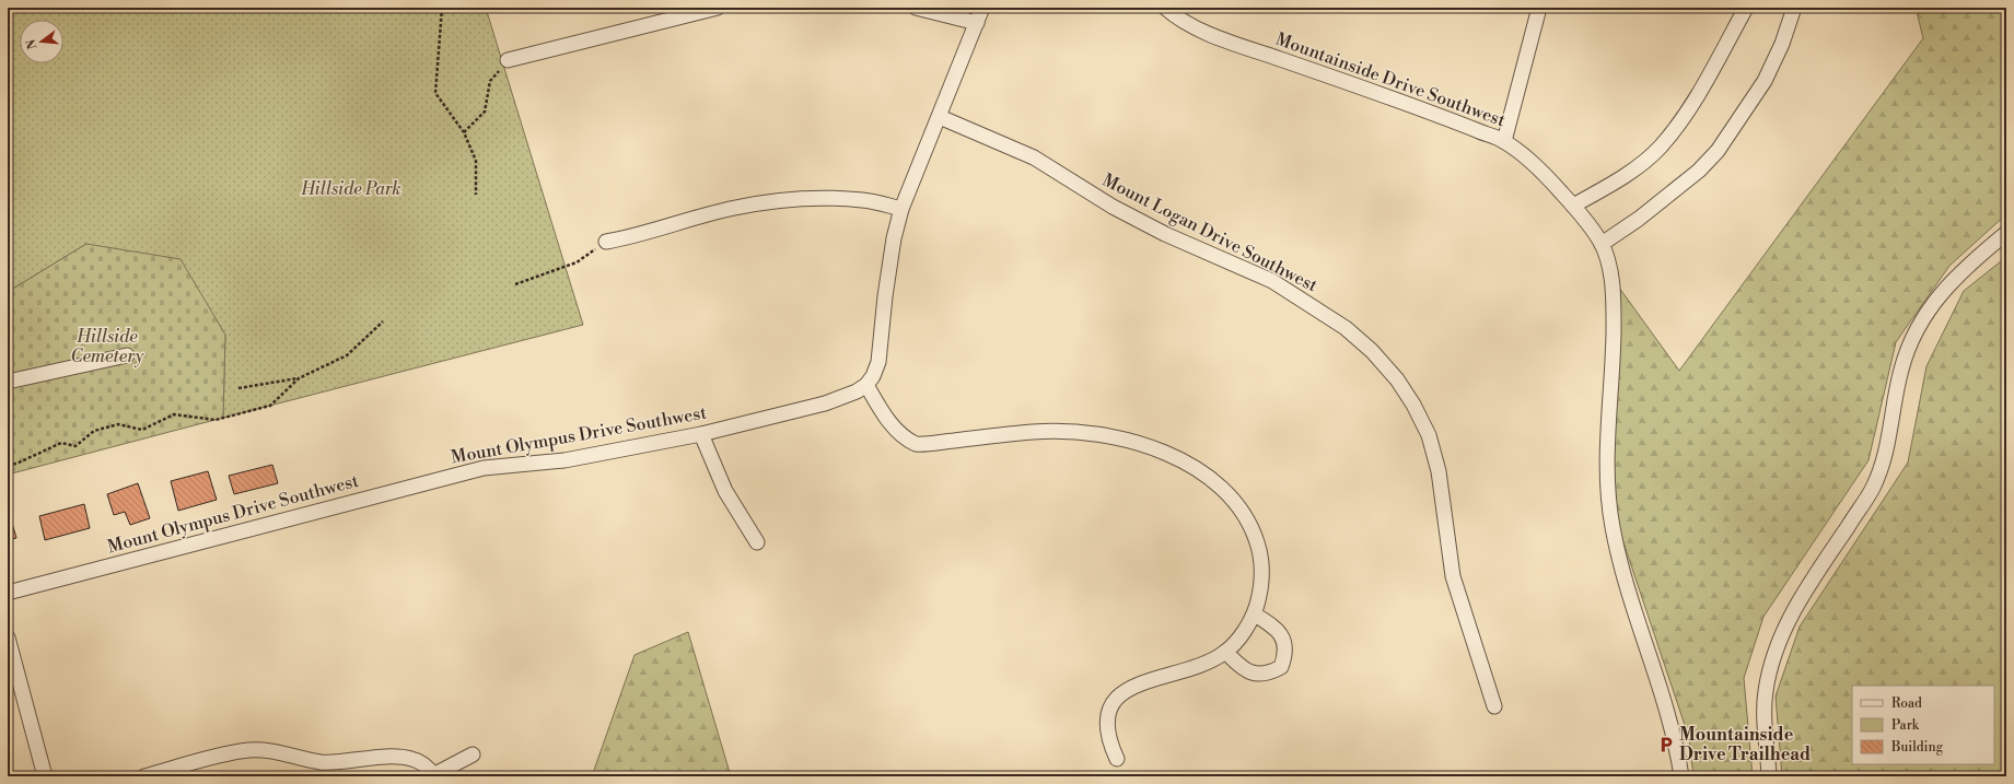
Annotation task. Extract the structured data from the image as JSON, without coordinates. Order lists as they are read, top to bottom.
{
  "streets": {
    "street": ["Mountainside Drive Southwest", "Mount Logan Drive Southwest", "Mount Olympus Drive Southwest"]
  },
  "parks": ["Hillside Park", "Hillside Cemetery"],
  "places": {
    "parking": ["Mountainside Drive Trailhead"]
  },
  "legend": ["Road", "Park", "Building"],
  "north": "left"
}
